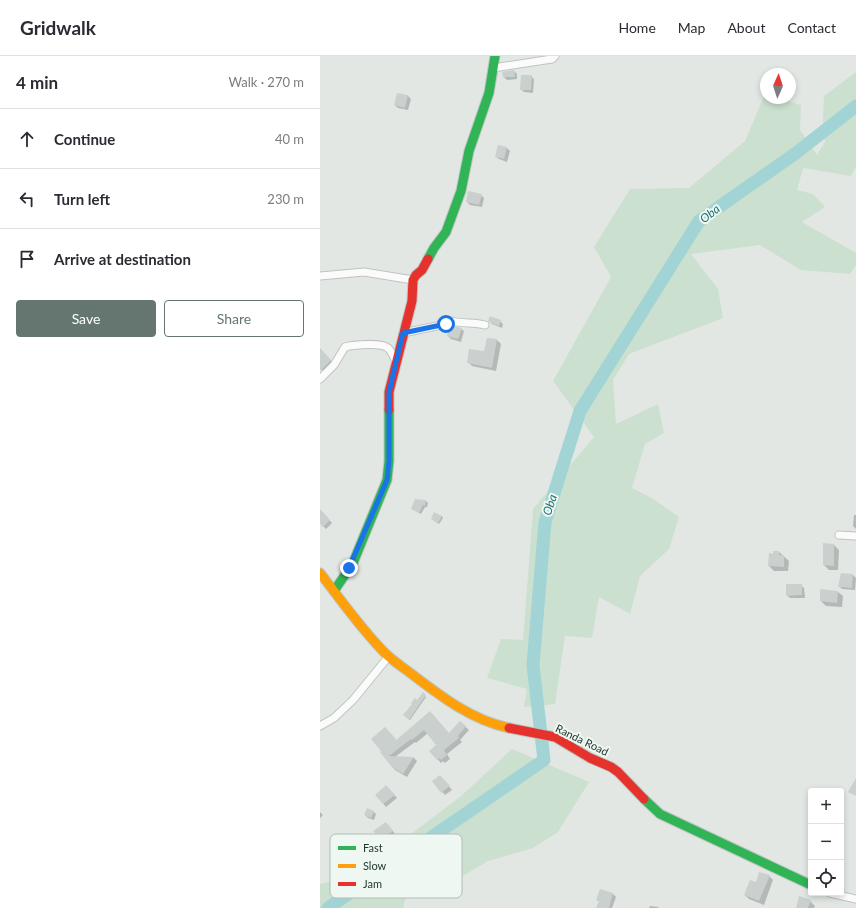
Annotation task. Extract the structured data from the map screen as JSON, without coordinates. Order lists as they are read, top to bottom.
{
  "streets": {
    "street": ["Randa Road"]
  },
  "water": ["Oba"],
  "legend": ["Fast", "Slow", "Jam"],
  "north": "top",
  "page": {
    "header": "Gridwalk",
    "nav": [
      "Home",
      "Map",
      "About",
      "Contact"
    ],
    "heading": ["4 min", "Walk · 270 m"],
    "list": [
      ["Continue", "40 m"],
      ["Turn left", "230 m"],
      "Arrive at destination"
    ],
    "buttons": ["Save", "Share"],
    "map_buttons": ["+", "−"]
  }
}
